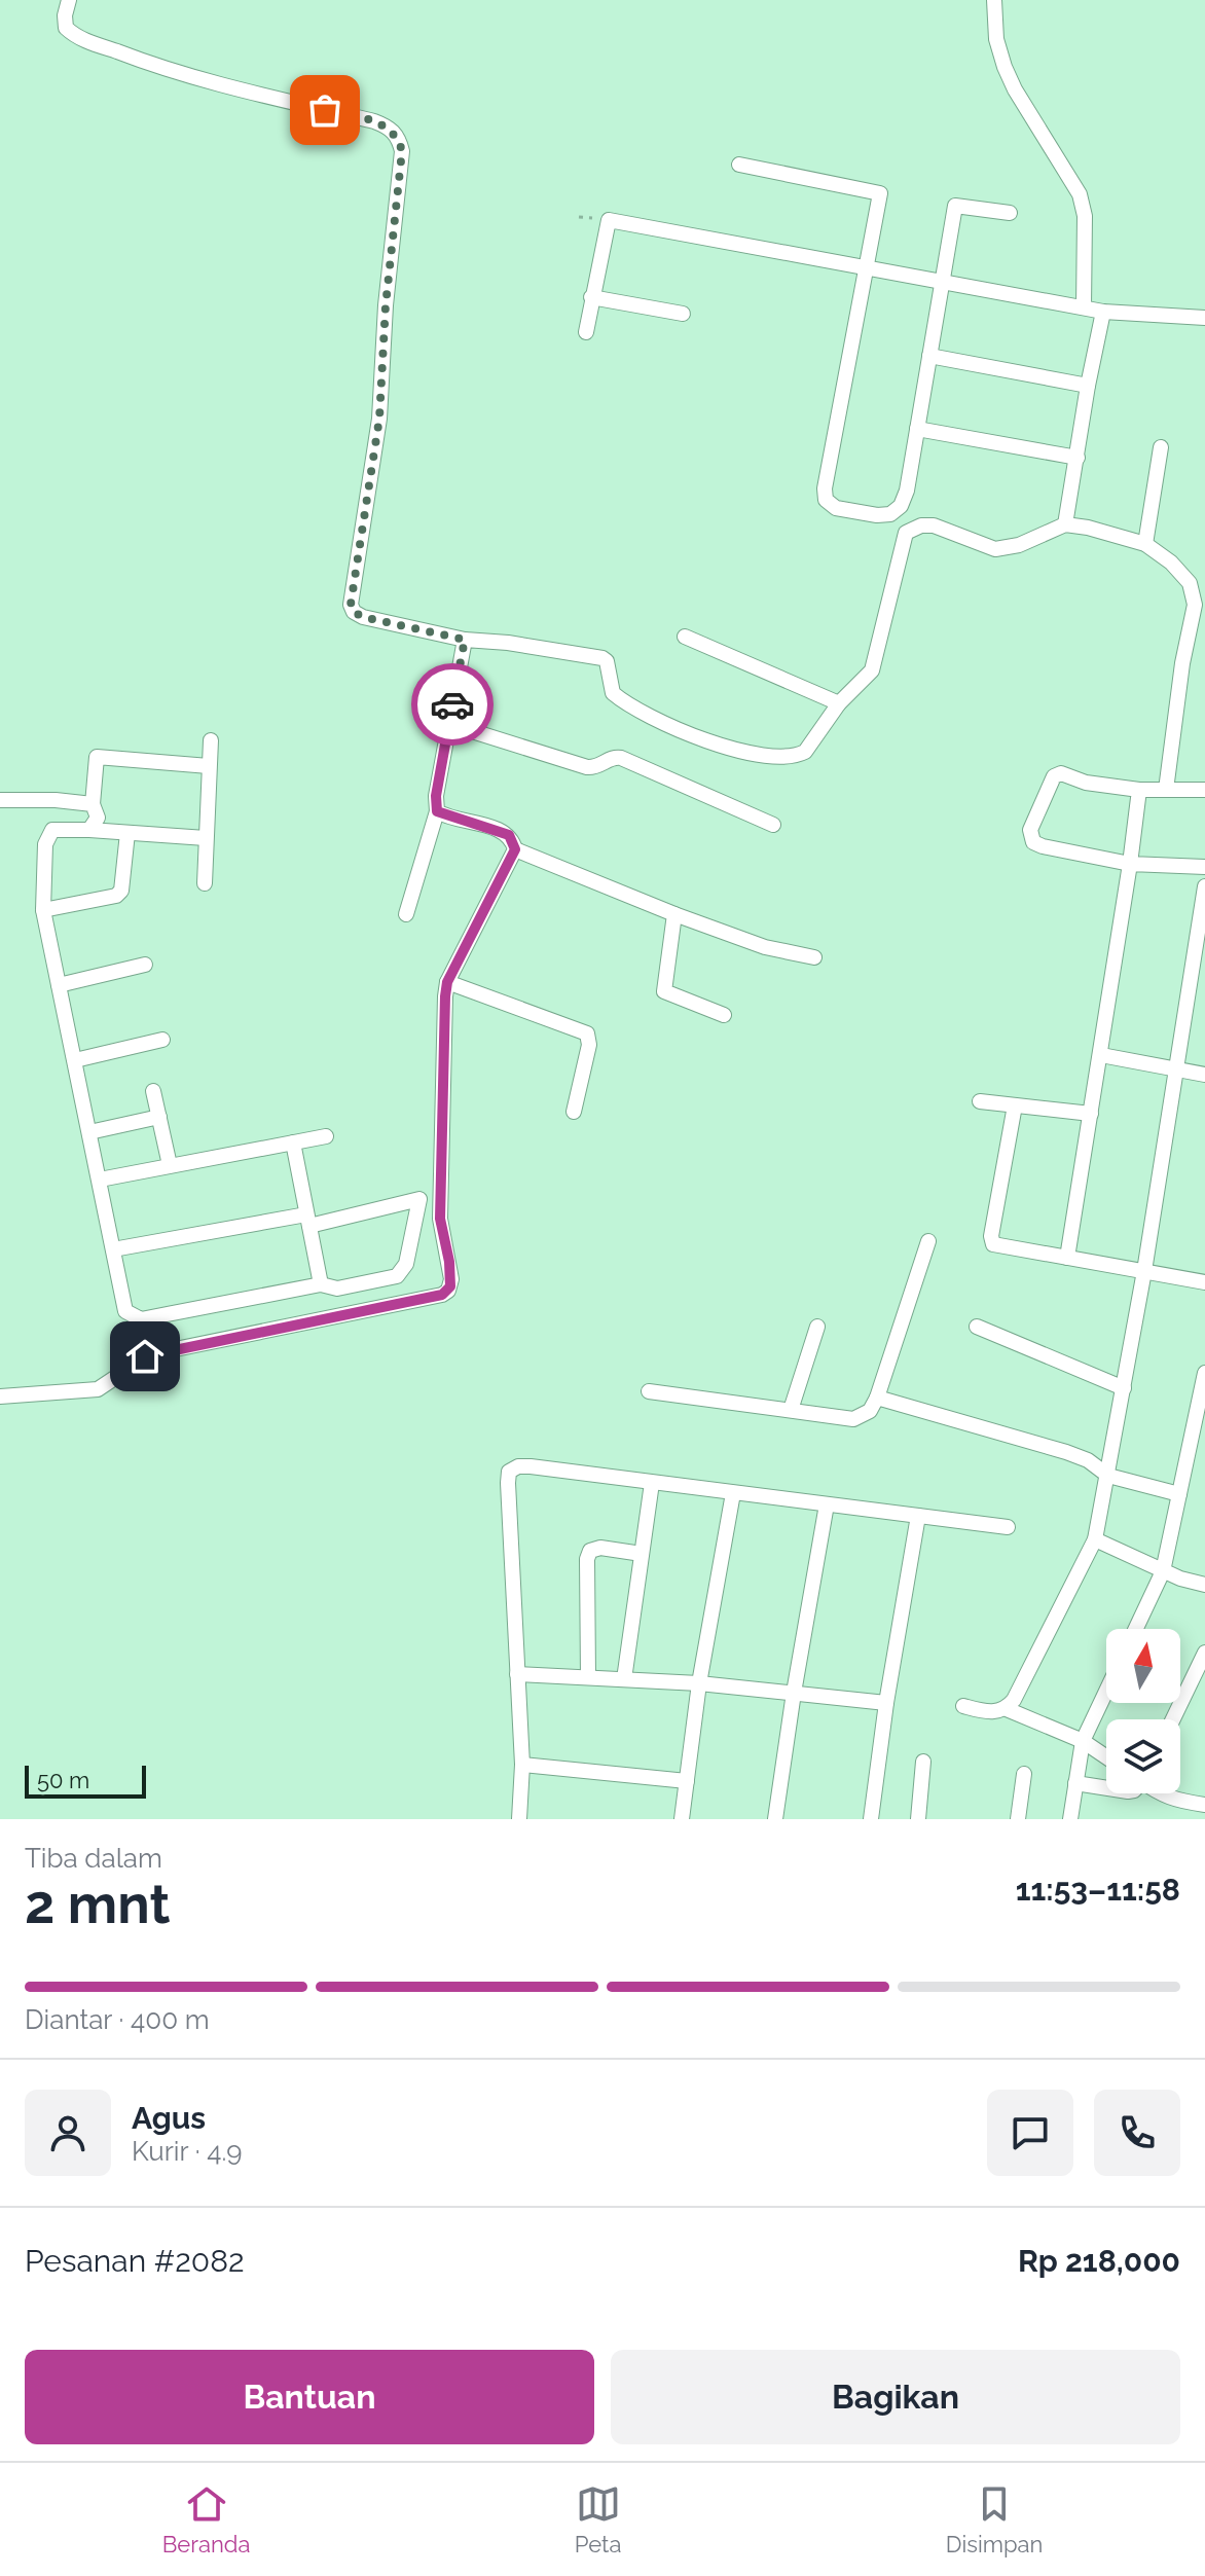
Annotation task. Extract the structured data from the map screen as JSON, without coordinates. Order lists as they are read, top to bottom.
{
  "scale_bar": "50 m",
  "north": "top",
  "page": {
    "scale": "50 m",
    "heading": ["2 mnt", "Tiba dalam", "11:53–11:58"],
    "panel": [
      "Agus",
      "Kurir · 4.9",
      "Pesanan #2082",
      "Rp 218,000"
    ],
    "bar": "Diantar · 400 m",
    "buttons": ["Bantuan", "Bagikan"],
    "tabs": ["Beranda", "Peta", "Disimpan"]
  }
}
